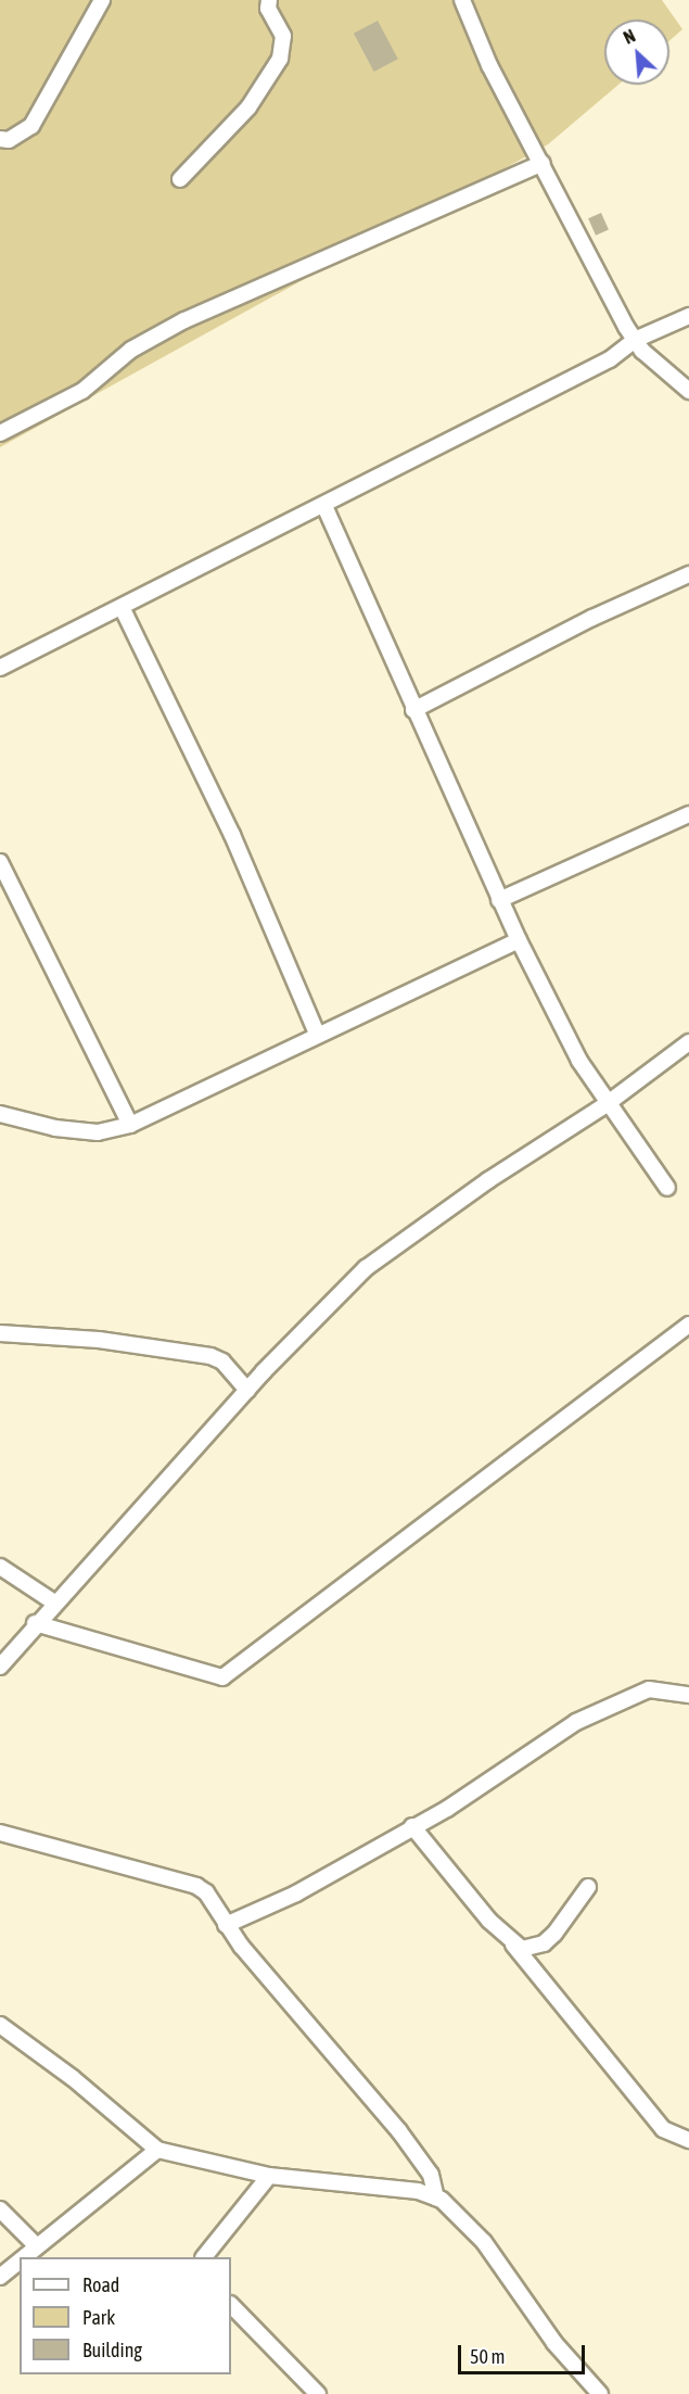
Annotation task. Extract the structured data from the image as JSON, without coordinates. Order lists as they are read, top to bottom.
{
  "legend": ["Road", "Park", "Building"],
  "scale_bar": "50 m",
  "north": "top left"
}
